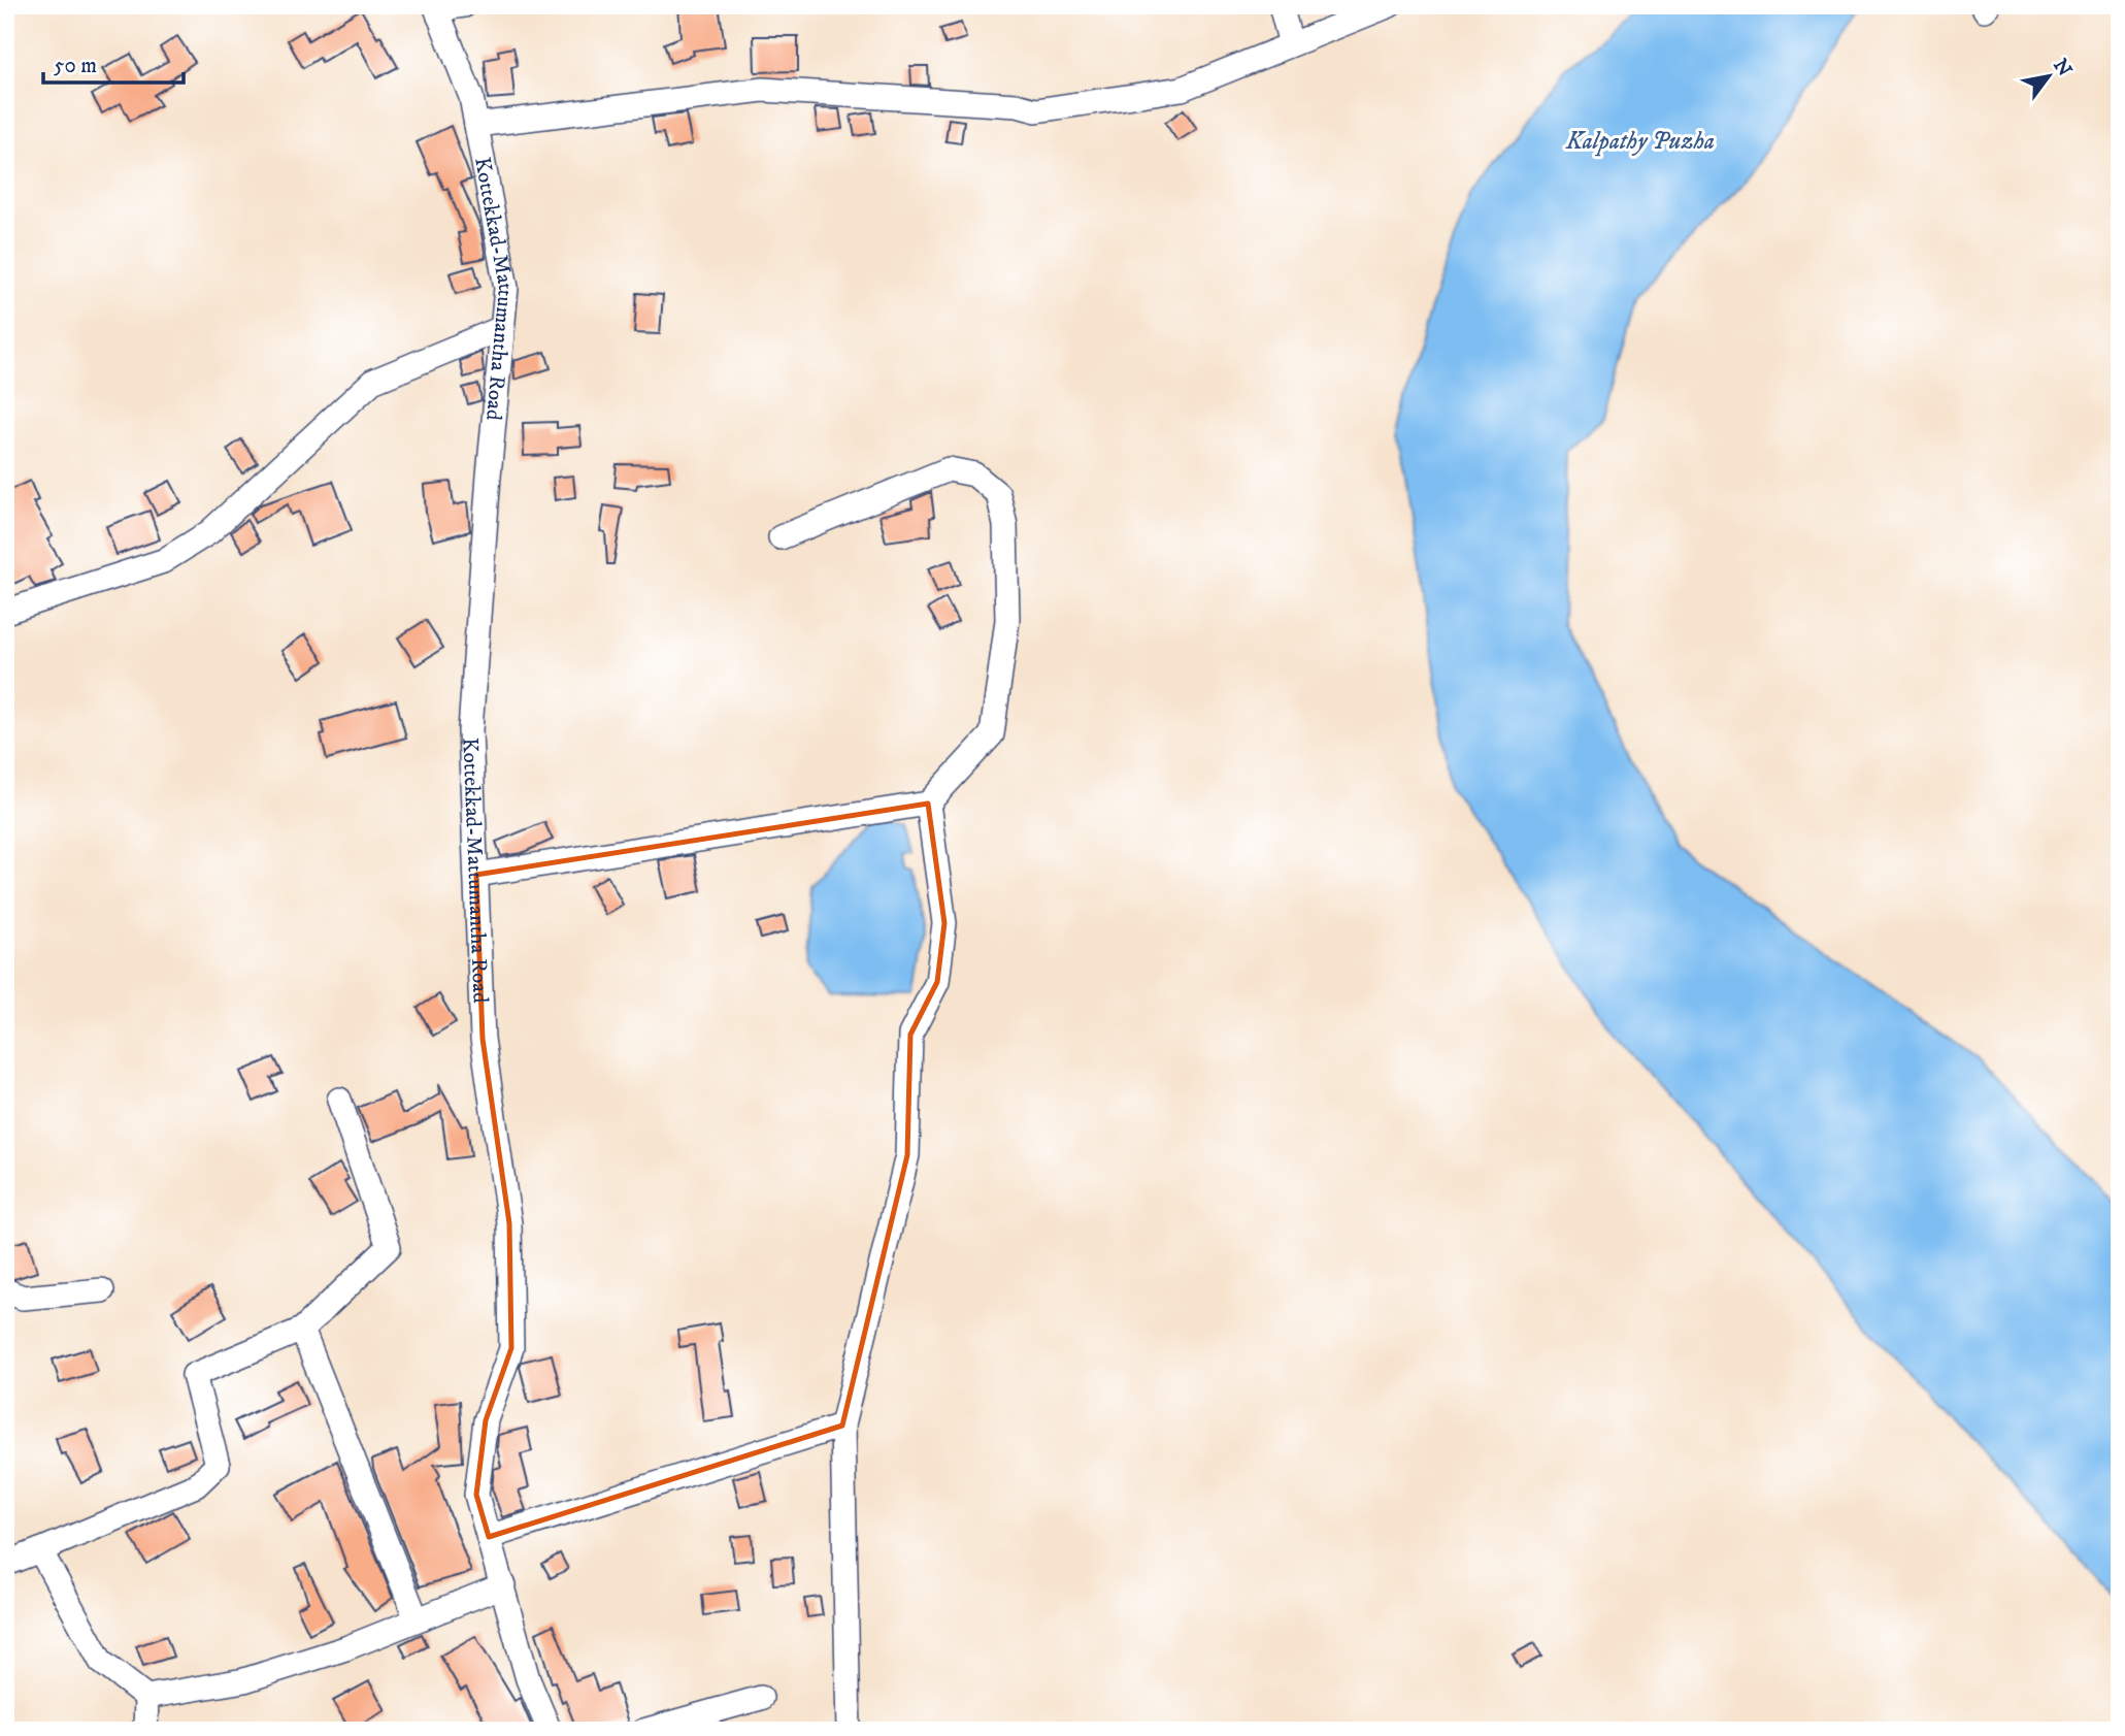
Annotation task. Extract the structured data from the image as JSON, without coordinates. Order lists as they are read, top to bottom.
{
  "streets": {
    "street": ["Kottekkad-Mattumantha Road"]
  },
  "water": ["Kalpathy Puzha"],
  "scale_bar": "50 m",
  "north": "top right"
}
